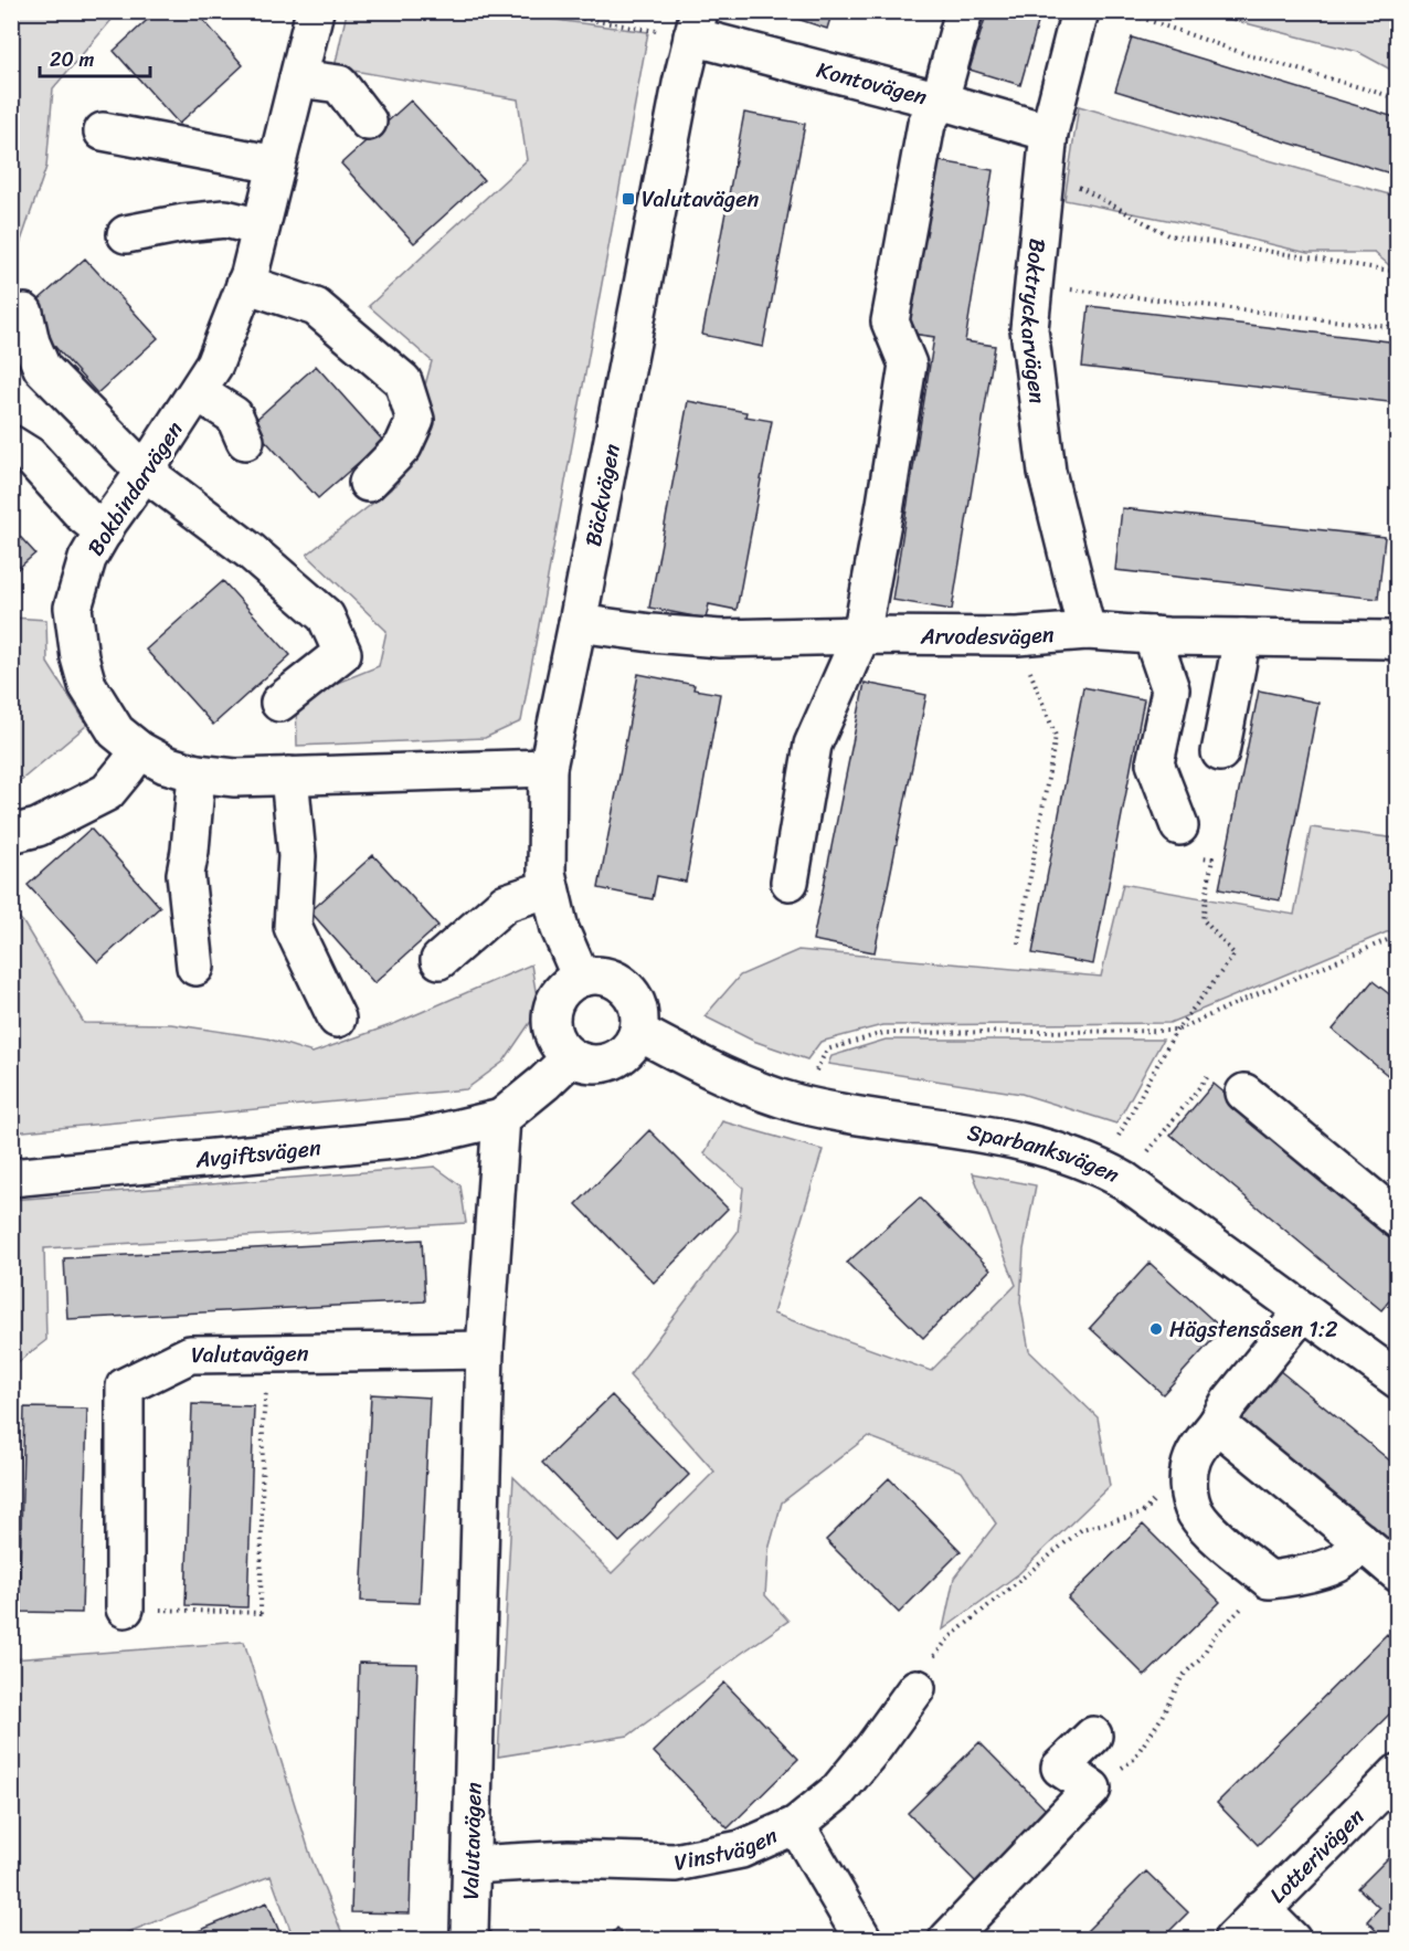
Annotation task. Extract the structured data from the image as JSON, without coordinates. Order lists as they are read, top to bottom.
{
  "streets": {
    "street": [
      "Kontovägen",
      "Boktryckarvägen",
      "Bokbindarvägen",
      "Bäckvägen",
      "Arvodesvägen",
      "Avgiftsvägen",
      "Sparbanksvägen",
      "Valutavägen",
      "Vinstvägen",
      "Lotterivägen"
    ]
  },
  "crossings": [
    ["Kontovägen", "Boktryckarvägen"],
    ["Kontovägen", "Bäckvägen"],
    ["Boktryckarvägen", "Arvodesvägen"],
    ["Bokbindarvägen", "Bäckvägen"],
    ["Bäckvägen", "Arvodesvägen"],
    ["Bäckvägen", "Sparbanksvägen"],
    ["Avgiftsvägen", "Valutavägen"],
    ["Valutavägen", "Vinstvägen"]
  ],
  "places": {
    "transit": ["Valutavägen"],
    "other": ["Hägstensåsen 1:2"]
  },
  "scale_bar": "20 m"
}
